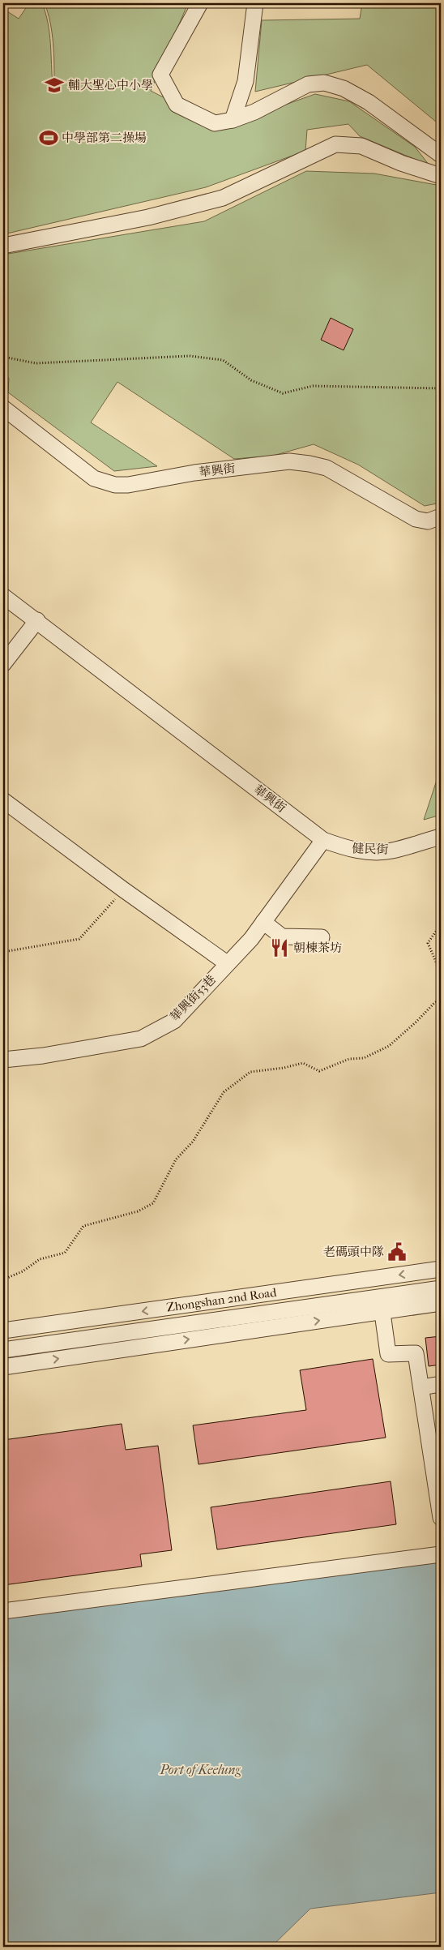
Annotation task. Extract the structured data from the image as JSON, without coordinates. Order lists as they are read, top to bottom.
{
  "streets": {
    "street": [
      "華興街",
      "健民街",
      "華興街53巷",
      "Zhongshan 2nd Road"
    ]
  },
  "crossings": [
    ["華興街", "健民街"],
    ["華興街", "華興街53巷"],
    ["健民街", "華興街53巷"]
  ],
  "water": ["Port of Keelung"],
  "places": {
    "school or university": ["輔大聖心中小學"],
    "sports": ["中學部第二操場"],
    "restaurant": ["朝棟茶坊"],
    "public building": ["老碼頭中隊"]
  }
}
